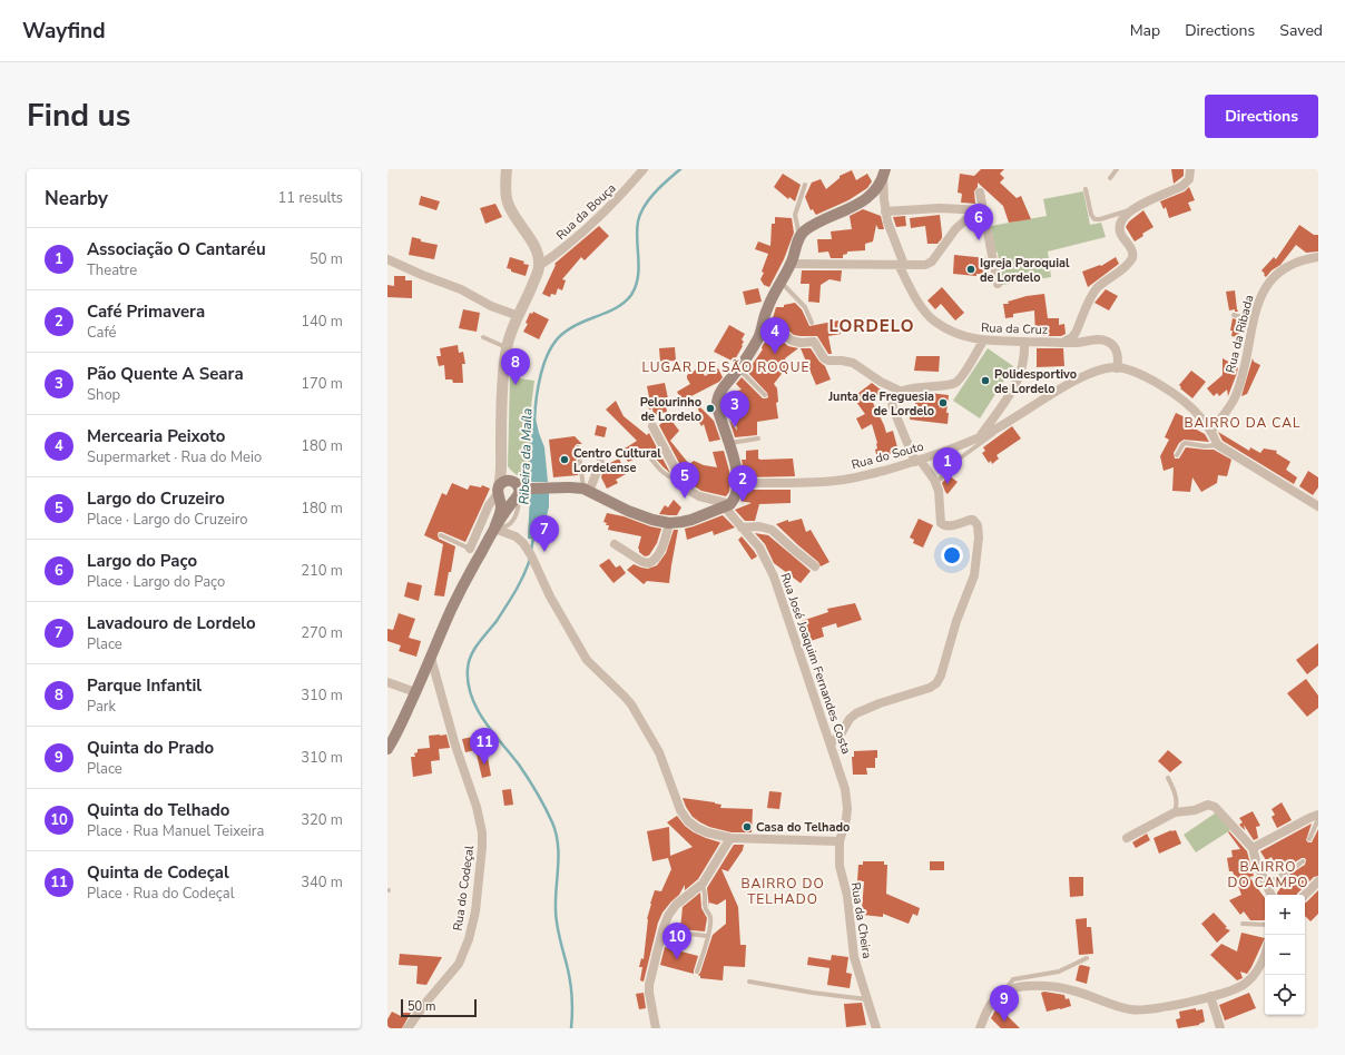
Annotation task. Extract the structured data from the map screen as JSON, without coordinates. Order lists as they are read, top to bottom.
{
  "streets": {
    "street": [
      "Rua da Bouça",
      "Rua da Cruz",
      "Rua da Ribada",
      "Rua do Souto",
      "Rua José Joaquim Fernandes Costa",
      "Rua do Codeçal",
      "Rua da Cheira"
    ]
  },
  "crossings": [
    ["Rua da Cruz", "Rua do Souto"],
    ["Rua da Ribada", "Rua do Souto"],
    ["Rua José Joaquim Fernandes Costa", "Rua da Cheira"]
  ],
  "districts": [
    "LORDELO",
    "LUGAR DE SÃO ROQUE",
    "BAIRRO DA CAL",
    "BAIRRO DO CAMPO",
    "BAIRRO DO TELHADO"
  ],
  "water": ["Ribeira da Maíla"],
  "places": [
    "Igreja Paroquial de Lordelo",
    "Polidesportivo de Lordelo",
    "Junta de Freguesia de Lordelo",
    "Pelourinho de Lordelo",
    "Centro Cultural Lordelense",
    "Casa do Telhado"
  ],
  "scale_bar": "50 m",
  "page": {
    "header": "Wayfind",
    "nav": ["Map", "Directions", "Saved"],
    "title": "Find us",
    "buttons": "Directions",
    "heading": ["Nearby", "11 results"],
    "pins": [
      "6",
      "4",
      "8",
      "3",
      "1",
      "5",
      "2",
      "7",
      "11",
      "10",
      "9"
    ],
    "list": [
      {
        "mark": "1",
        "name": "Associação O Cantaréu",
        "note": "Theatre",
        "value": "50 m"
      },
      {
        "mark": "2",
        "name": "Café Primavera",
        "note": "Café",
        "value": "140 m"
      },
      {
        "mark": "3",
        "name": "Pão Quente A Seara",
        "note": "Shop",
        "value": "170 m"
      },
      {
        "mark": "4",
        "name": "Mercearia Peixoto",
        "note": "Supermarket · Rua do Meio",
        "value": "180 m"
      },
      {
        "mark": "5",
        "name": "Largo do Cruzeiro",
        "note": "Place · Largo do Cruzeiro",
        "value": "180 m"
      },
      {
        "mark": "6",
        "name": "Largo do Paço",
        "note": "Place · Largo do Paço",
        "value": "210 m"
      },
      {
        "mark": "7",
        "name": "Lavadouro de Lordelo",
        "note": "Place",
        "value": "270 m"
      },
      {
        "mark": "8",
        "name": "Parque Infantil",
        "note": "Park",
        "value": "310 m"
      },
      {
        "mark": "9",
        "name": "Quinta do Prado",
        "note": "Place",
        "value": "310 m"
      },
      {
        "mark": "10",
        "name": "Quinta do Telhado",
        "note": "Place · Rua Manuel Teixeira",
        "value": "320 m"
      },
      {
        "mark": "11",
        "name": "Quinta de Codeçal",
        "note": "Place · Rua do Codeçal",
        "value": "340 m"
      }
    ],
    "map_buttons": ["+", "−"],
    "scale": "50 m"
  }
}
